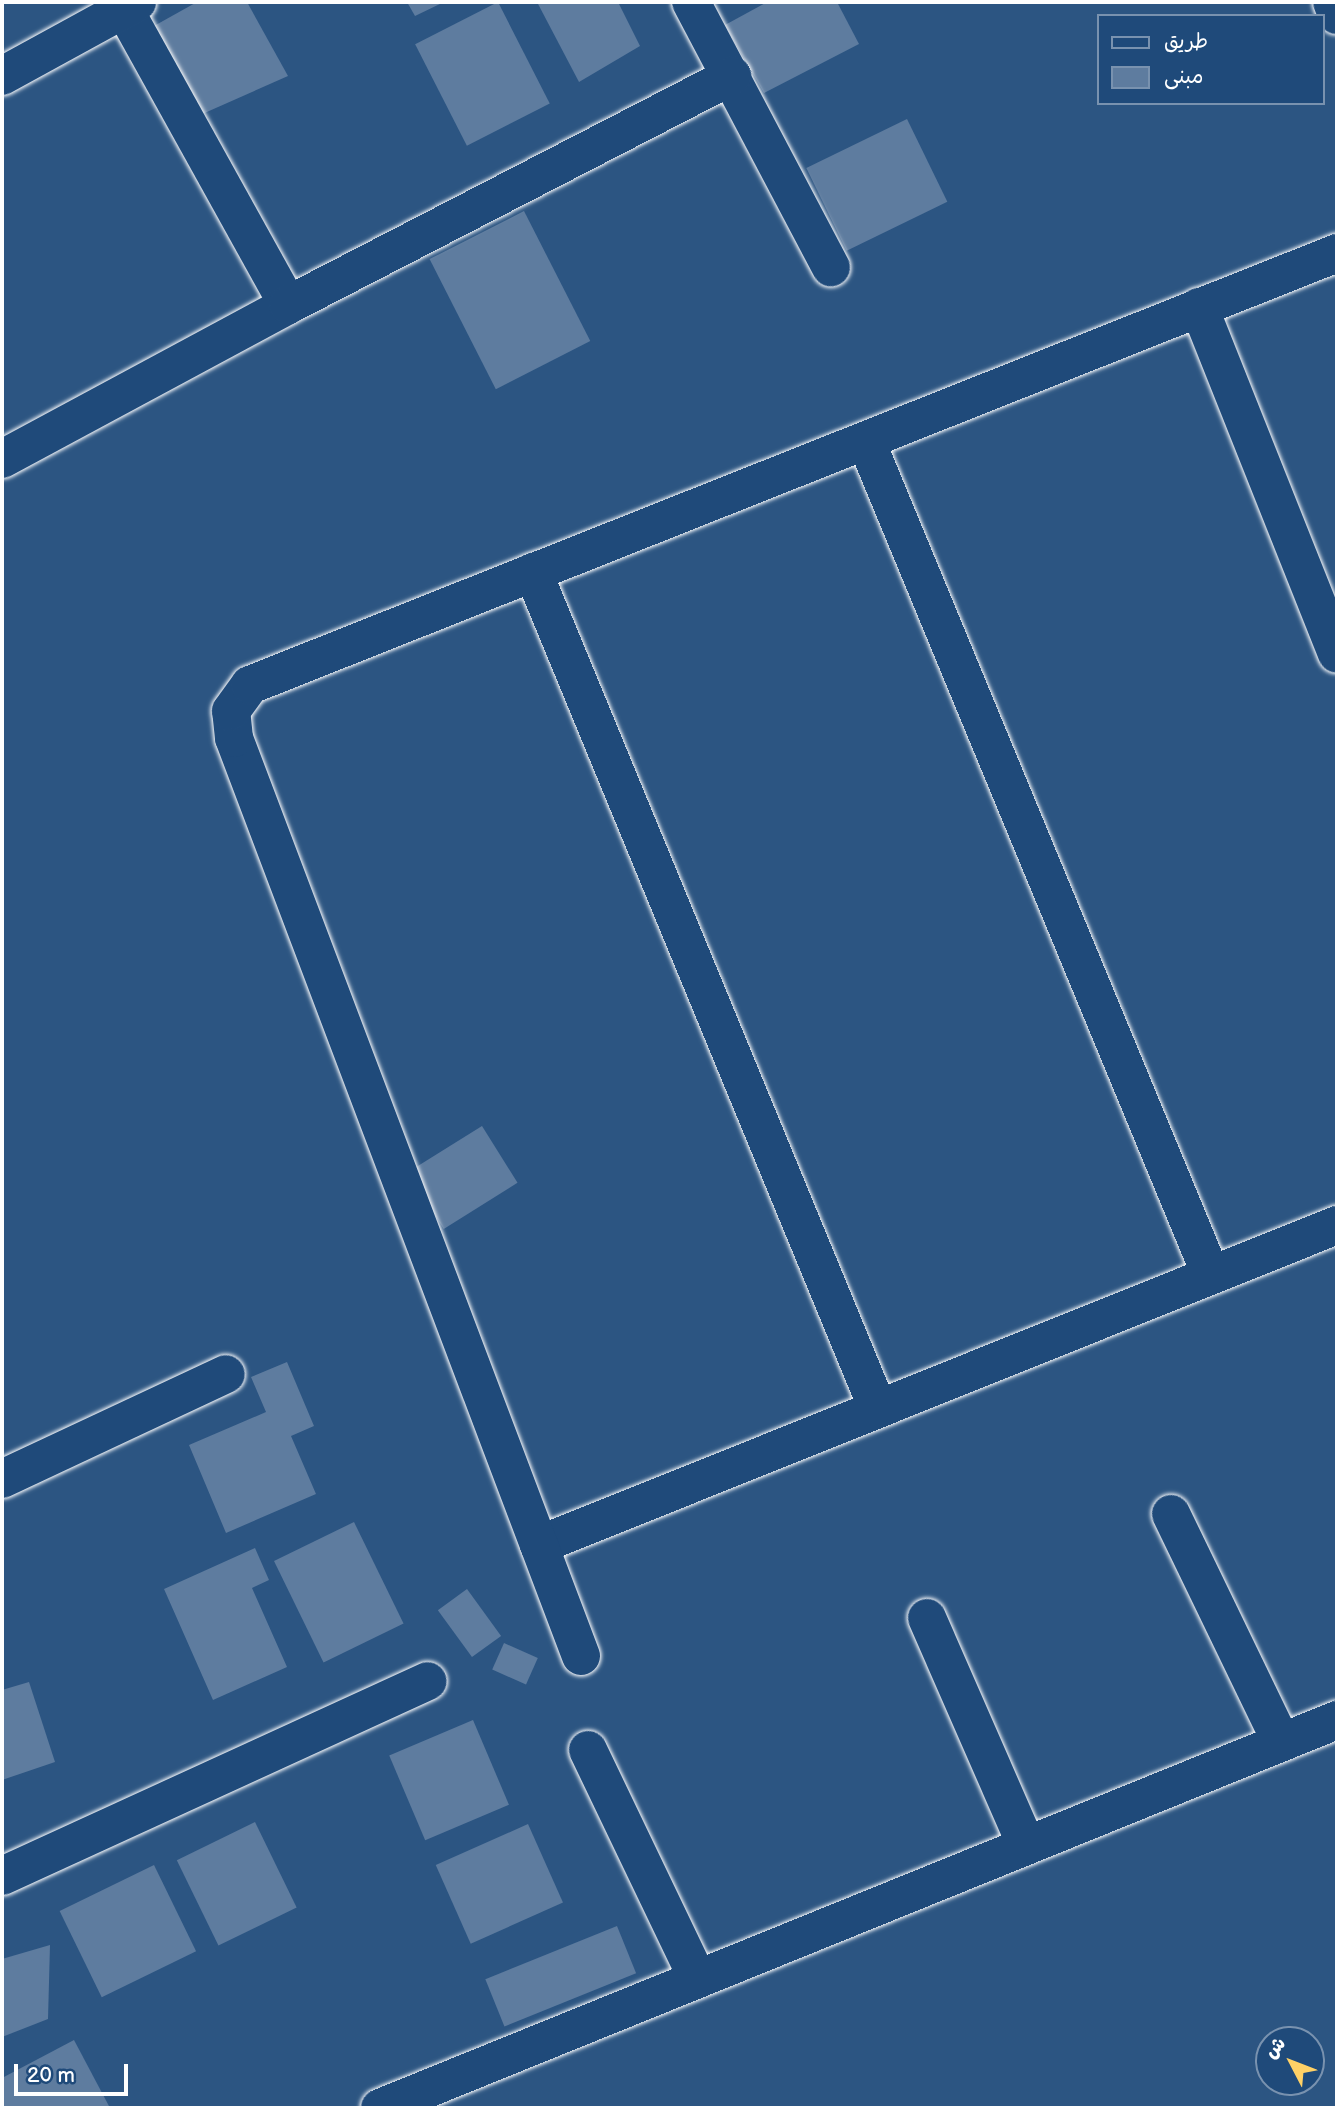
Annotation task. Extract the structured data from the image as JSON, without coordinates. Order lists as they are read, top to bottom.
{
  "legend": ["طريق", "مبنى"],
  "scale_bar": "20 m",
  "north": "top left"
}
